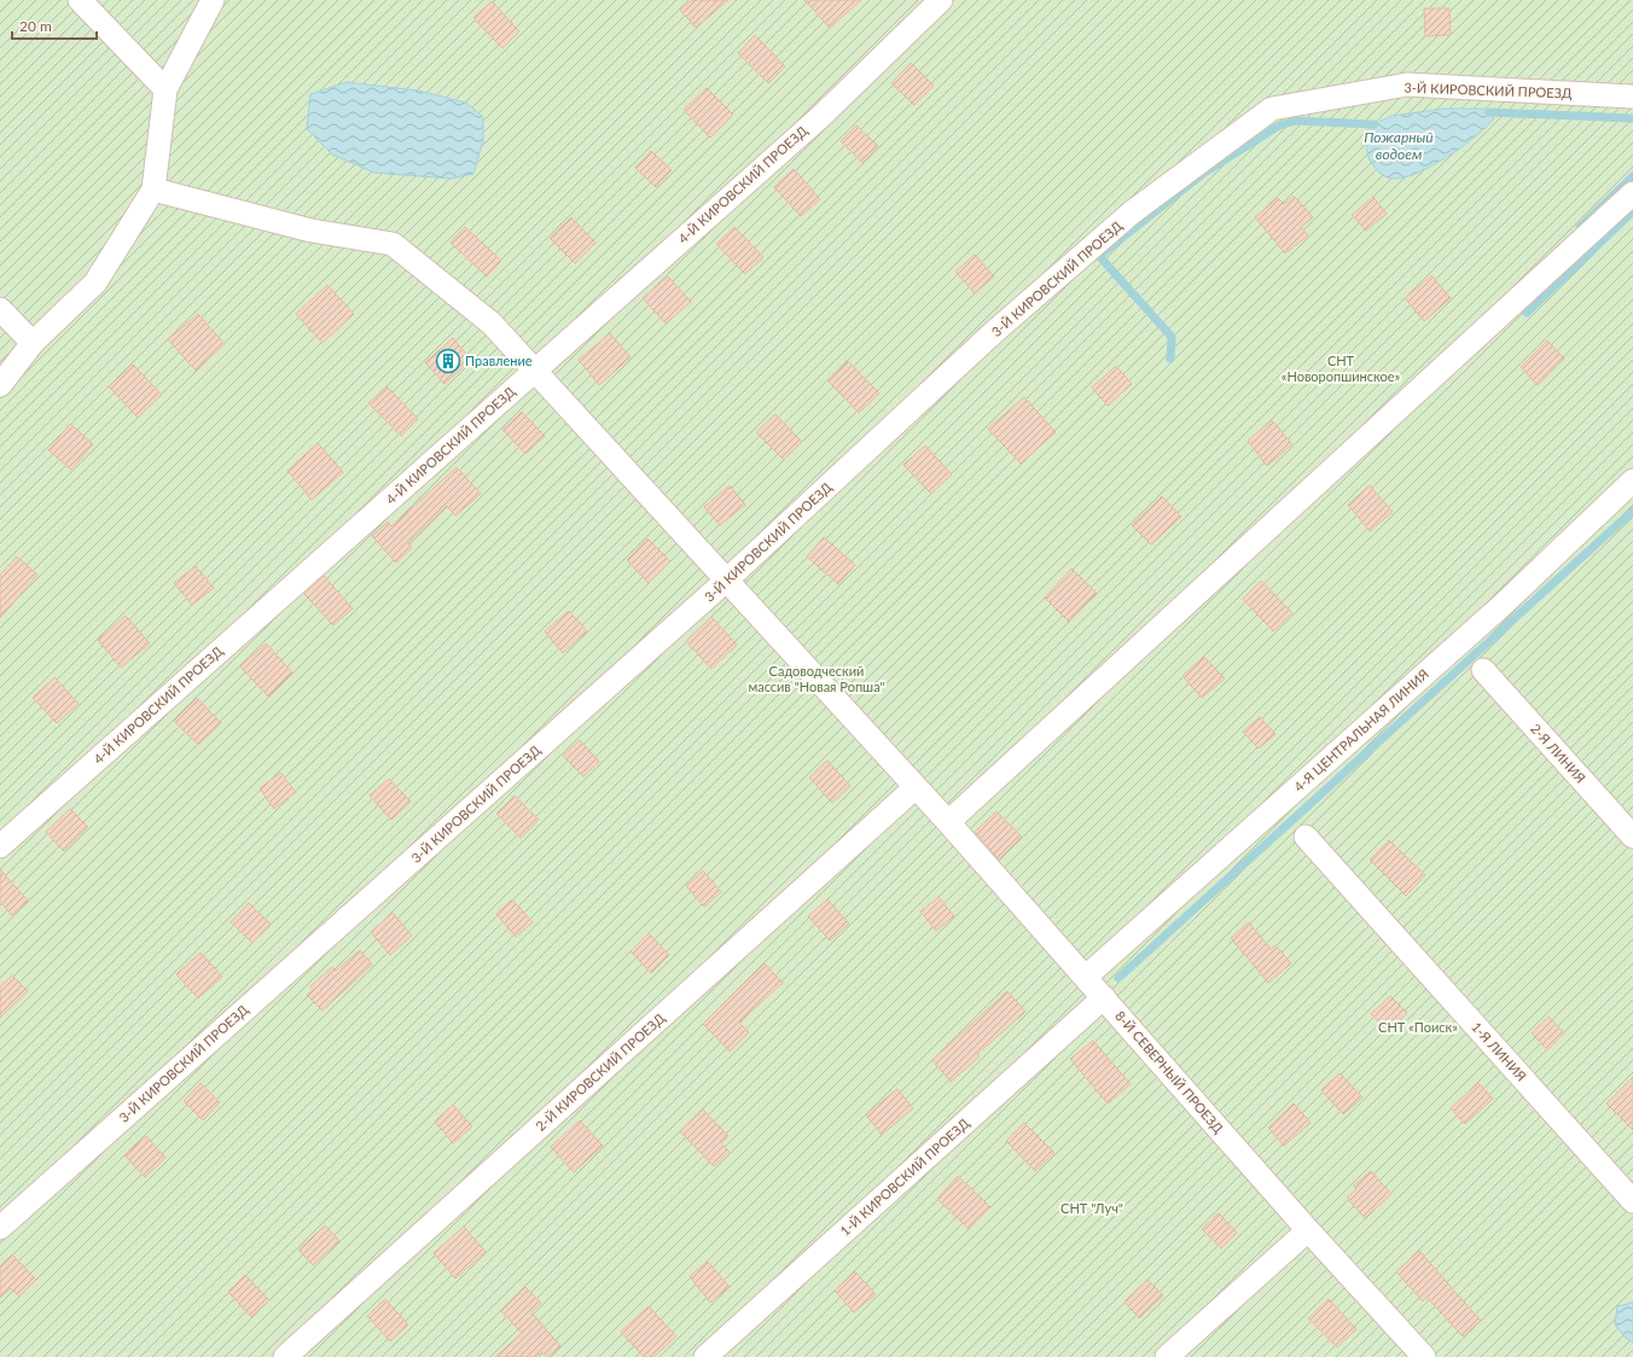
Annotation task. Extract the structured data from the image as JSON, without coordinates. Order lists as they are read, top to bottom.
{
  "streets": {
    "street": [
      "3-Й КИРОВСКИЙ ПРОЕЗД",
      "4-Й КИРОВСКИЙ ПРОЕЗД",
      "4-Я ЦЕНТРАЛЬНАЯ ЛИНИЯ",
      "2-Я ЛИНИЯ",
      "1-Я ЛИНИЯ",
      "2-Й КИРОВСКИЙ ПРОЕЗД",
      "8-Й СЕВЕРНЫЙ ПРОЕЗД",
      "1-Й КИРОВСКИЙ ПРОЕЗД"
    ]
  },
  "crossings": [
    ["3-Й КИРОВСКИЙ ПРОЕЗД", "8-Й СЕВЕРНЫЙ ПРОЕЗД"],
    ["4-Й КИРОВСКИЙ ПРОЕЗД", "8-Й СЕВЕРНЫЙ ПРОЕЗД"],
    ["4-Я ЦЕНТРАЛЬНАЯ ЛИНИЯ", "8-Й СЕВЕРНЫЙ ПРОЕЗД"],
    ["2-Й КИРОВСКИЙ ПРОЕЗД", "8-Й СЕВЕРНЫЙ ПРОЕЗД"],
    ["8-Й СЕВЕРНЫЙ ПРОЕЗД", "1-Й КИРОВСКИЙ ПРОЕЗД"]
  ],
  "water": ["Пожарный водоем"],
  "parks": [
    "СНТ «Новоропшинское»",
    "Садоводческий массив \"Новая Ропша\"",
    "СНТ «Поиск»",
    "СНТ \"Луч\""
  ],
  "places": {
    "building": ["Правление"]
  },
  "scale_bar": "20 m"
}
